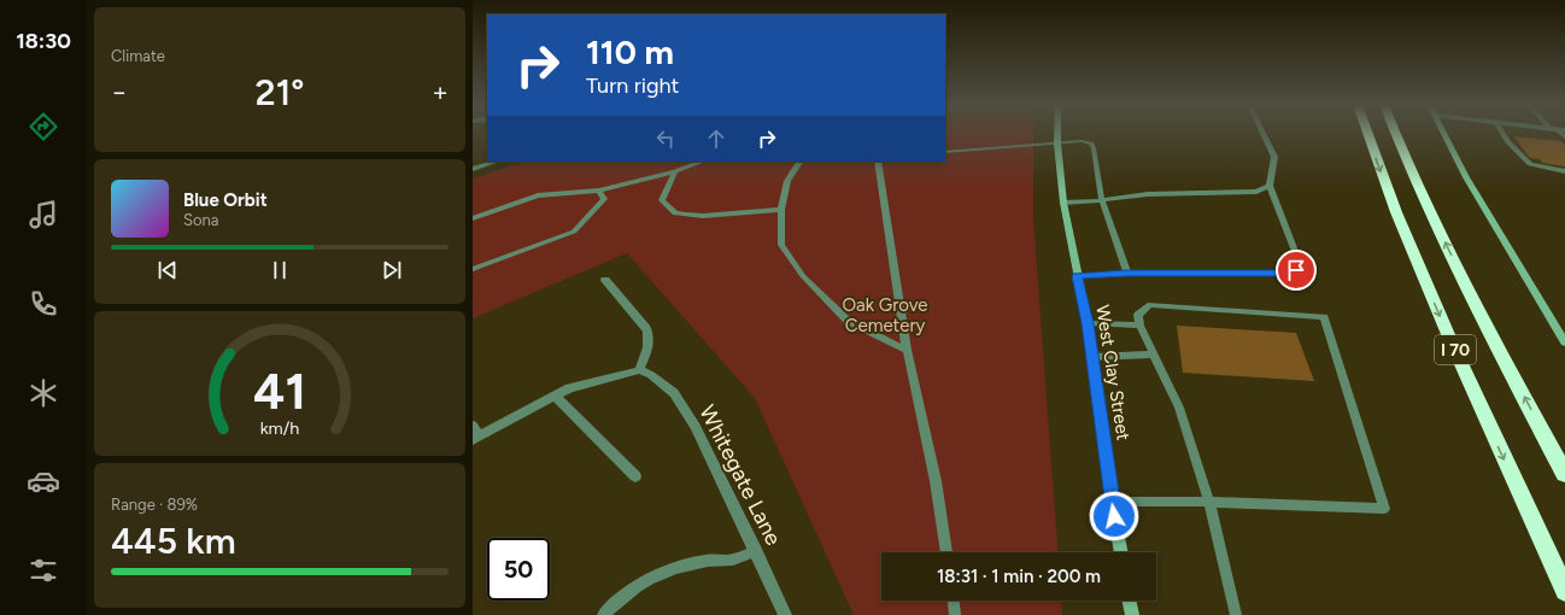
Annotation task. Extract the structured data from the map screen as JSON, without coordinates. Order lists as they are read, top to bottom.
{
  "streets": {
    "highway": ["I 70"],
    "main road": ["West Clay Street"],
    "street": ["Whitegate Lane"]
  },
  "parks": ["Oak Grove Cemetery"],
  "page": {
    "tabs": "18:30",
    "tile": [
      "Climate",
      ["Range · 89%", "445 km"]
    ],
    "turn": ["110 m", "Turn right"],
    "heat": ["−", "21°", "+"],
    "song": ["Blue Orbit", "Sona"],
    "limit": "50",
    "trip": "18:31 · 1 min · 200 m",
    "gauge": ["41", "km/h"]
  }
}
